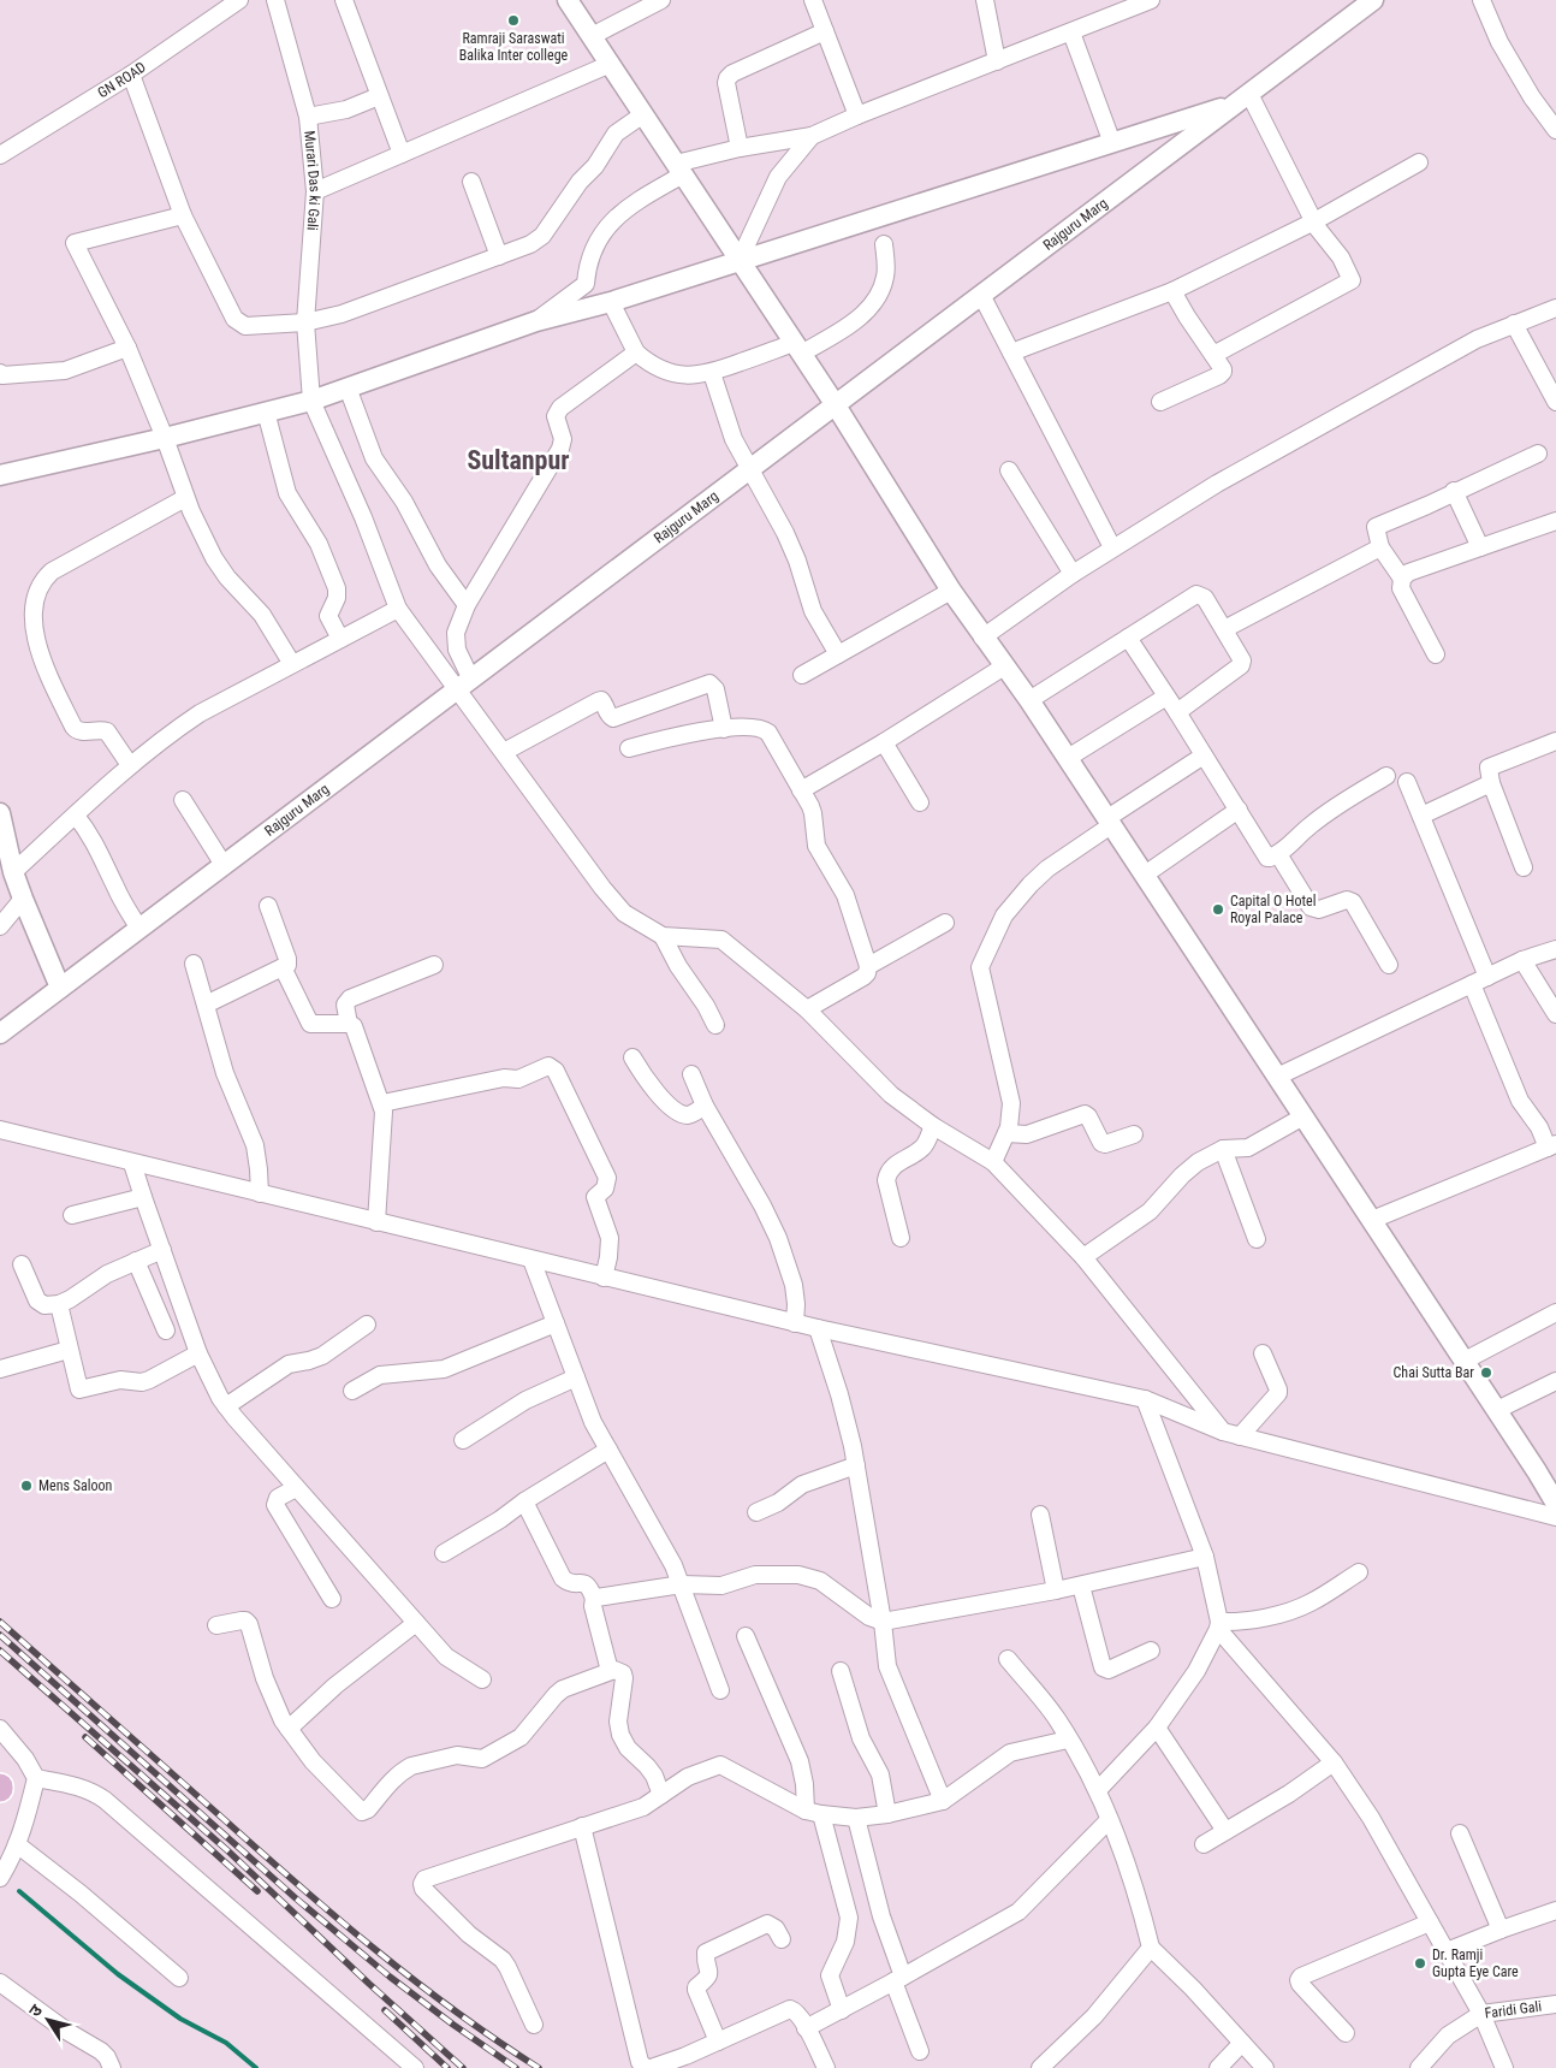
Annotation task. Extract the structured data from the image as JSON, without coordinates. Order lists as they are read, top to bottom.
{
  "streets": {
    "street": [
      "GN ROAD",
      "Murari Das ki Gali",
      "Rajguru Marg",
      "Faridi Gali"
    ]
  },
  "districts": ["Sultanpur"],
  "places": [
    "Ramraji Saraswati Balika Inter college",
    "Capital O Hotel Royal Palace",
    "Chai Sutta Bar",
    "Mens Saloon",
    "Dr. Ramji Gupta Eye Care"
  ],
  "north": "top left"
}
